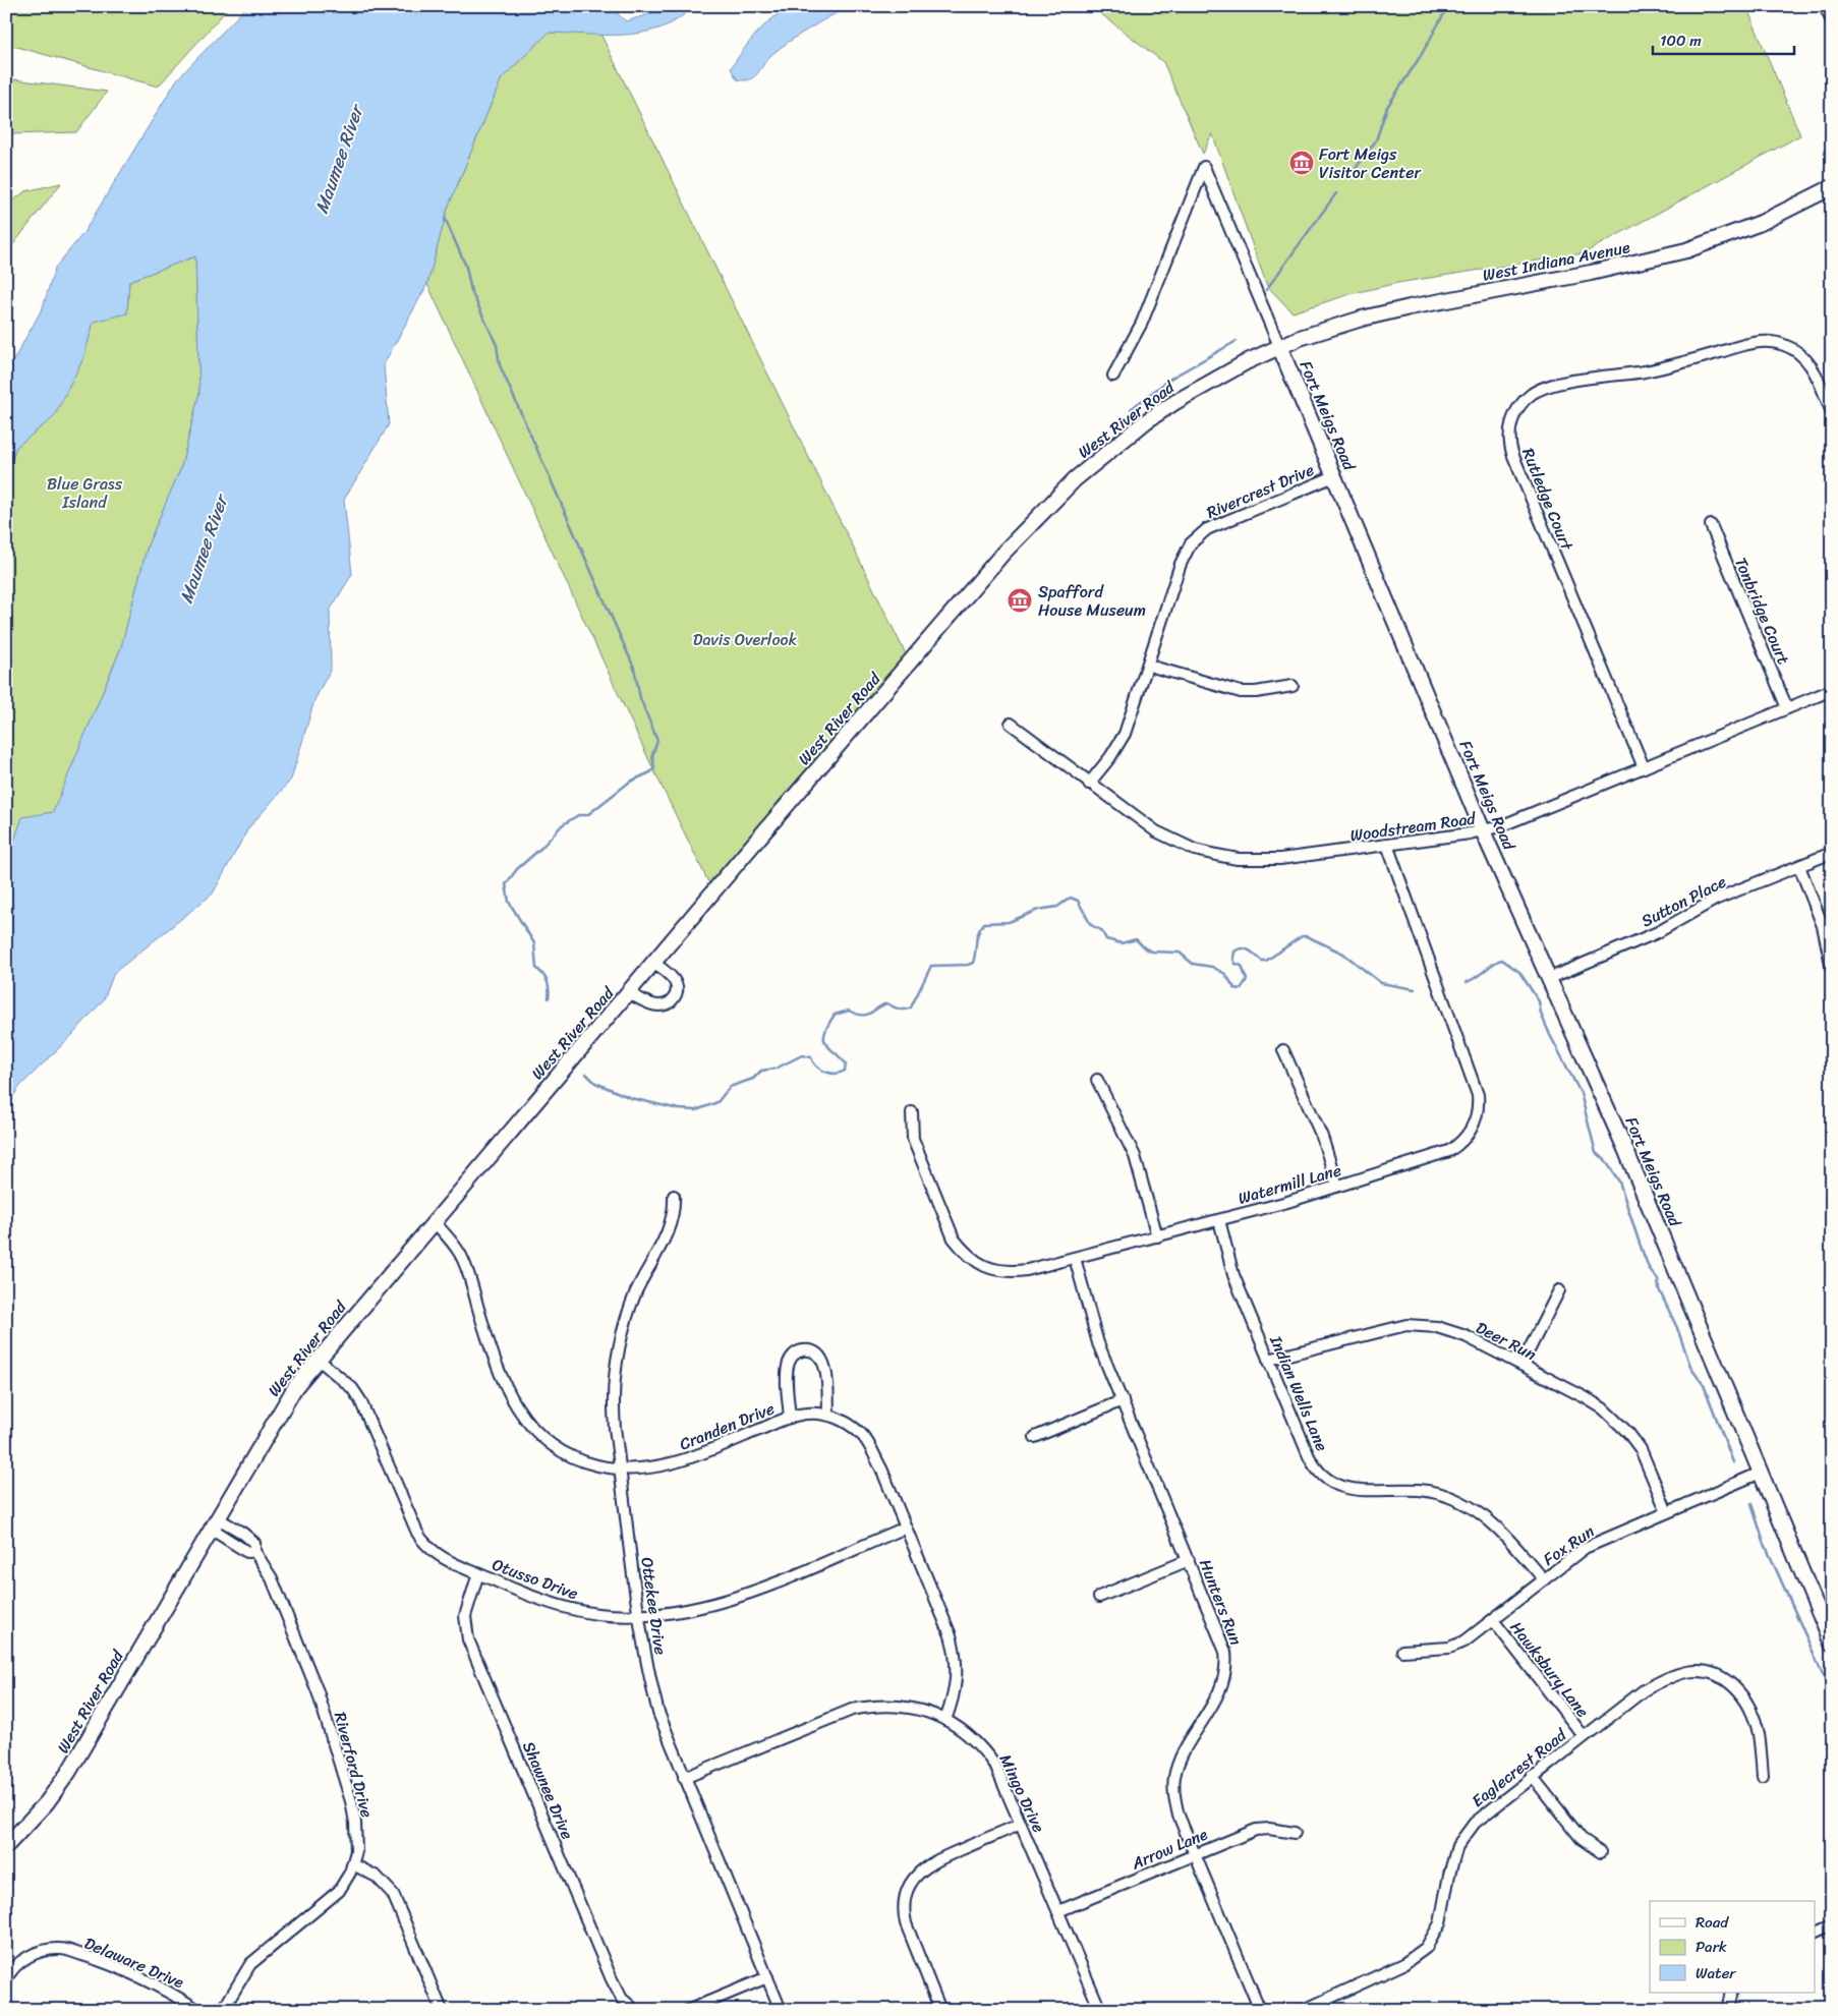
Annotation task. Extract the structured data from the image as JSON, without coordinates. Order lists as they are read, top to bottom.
{
  "streets": {
    "main road": ["West Indiana Avenue", "Fort Meigs Road", "West River Road"],
    "street": [
      "Rivercrest Drive",
      "Rutledge Court",
      "Tonbridge Court",
      "Woodstream Road",
      "Sutton Place",
      "Watermill Lane",
      "Deer Run",
      "Indian Wells Lane",
      "Cranden Drive",
      "Fox Run",
      "Otusso Drive",
      "Hunters Run",
      "Ottekee Drive",
      "Hawksbury Lane",
      "Riverford Drive",
      "Eaglecrest Road",
      "Shawnee Drive",
      "Mingo Drive",
      "Arrow Lane",
      "Delaware Drive"
    ]
  },
  "crossings": [
    ["West Indiana Avenue", "Fort Meigs Road"],
    ["West Indiana Avenue", "West River Road"],
    ["Fort Meigs Road", "West River Road"],
    ["Fort Meigs Road", "Rivercrest Drive"],
    ["Fort Meigs Road", "Woodstream Road"],
    ["Fort Meigs Road", "Sutton Place"],
    ["Fort Meigs Road", "Fox Run"],
    ["West River Road", "Cranden Drive"],
    ["West River Road", "Otusso Drive"],
    ["West River Road", "Riverford Drive"],
    ["Rivercrest Drive", "Woodstream Road"],
    ["Rutledge Court", "Woodstream Road"],
    ["Tonbridge Court", "Woodstream Road"],
    ["Woodstream Road", "Watermill Lane"],
    ["Watermill Lane", "Indian Wells Lane"],
    ["Watermill Lane", "Hunters Run"],
    ["Deer Run", "Indian Wells Lane"],
    ["Deer Run", "Fox Run"],
    ["Indian Wells Lane", "Fox Run"],
    ["Cranden Drive", "Otusso Drive"],
    ["Cranden Drive", "Ottekee Drive"],
    ["Cranden Drive", "Mingo Drive"],
    ["Fox Run", "Hawksbury Lane"],
    ["Otusso Drive", "Ottekee Drive"],
    ["Otusso Drive", "Shawnee Drive"],
    ["Hunters Run", "Arrow Lane"],
    ["Ottekee Drive", "Mingo Drive"],
    ["Hawksbury Lane", "Eaglecrest Road"],
    ["Mingo Drive", "Arrow Lane"]
  ],
  "water": ["Maumee River"],
  "parks": ["Blue Grass Island", "Davis Overlook"],
  "places": {
    "museum": ["Fort Meigs Visitor Center", "Spafford House Museum"]
  },
  "legend": ["Road", "Park", "Water"],
  "scale_bar": "100 m"
}
